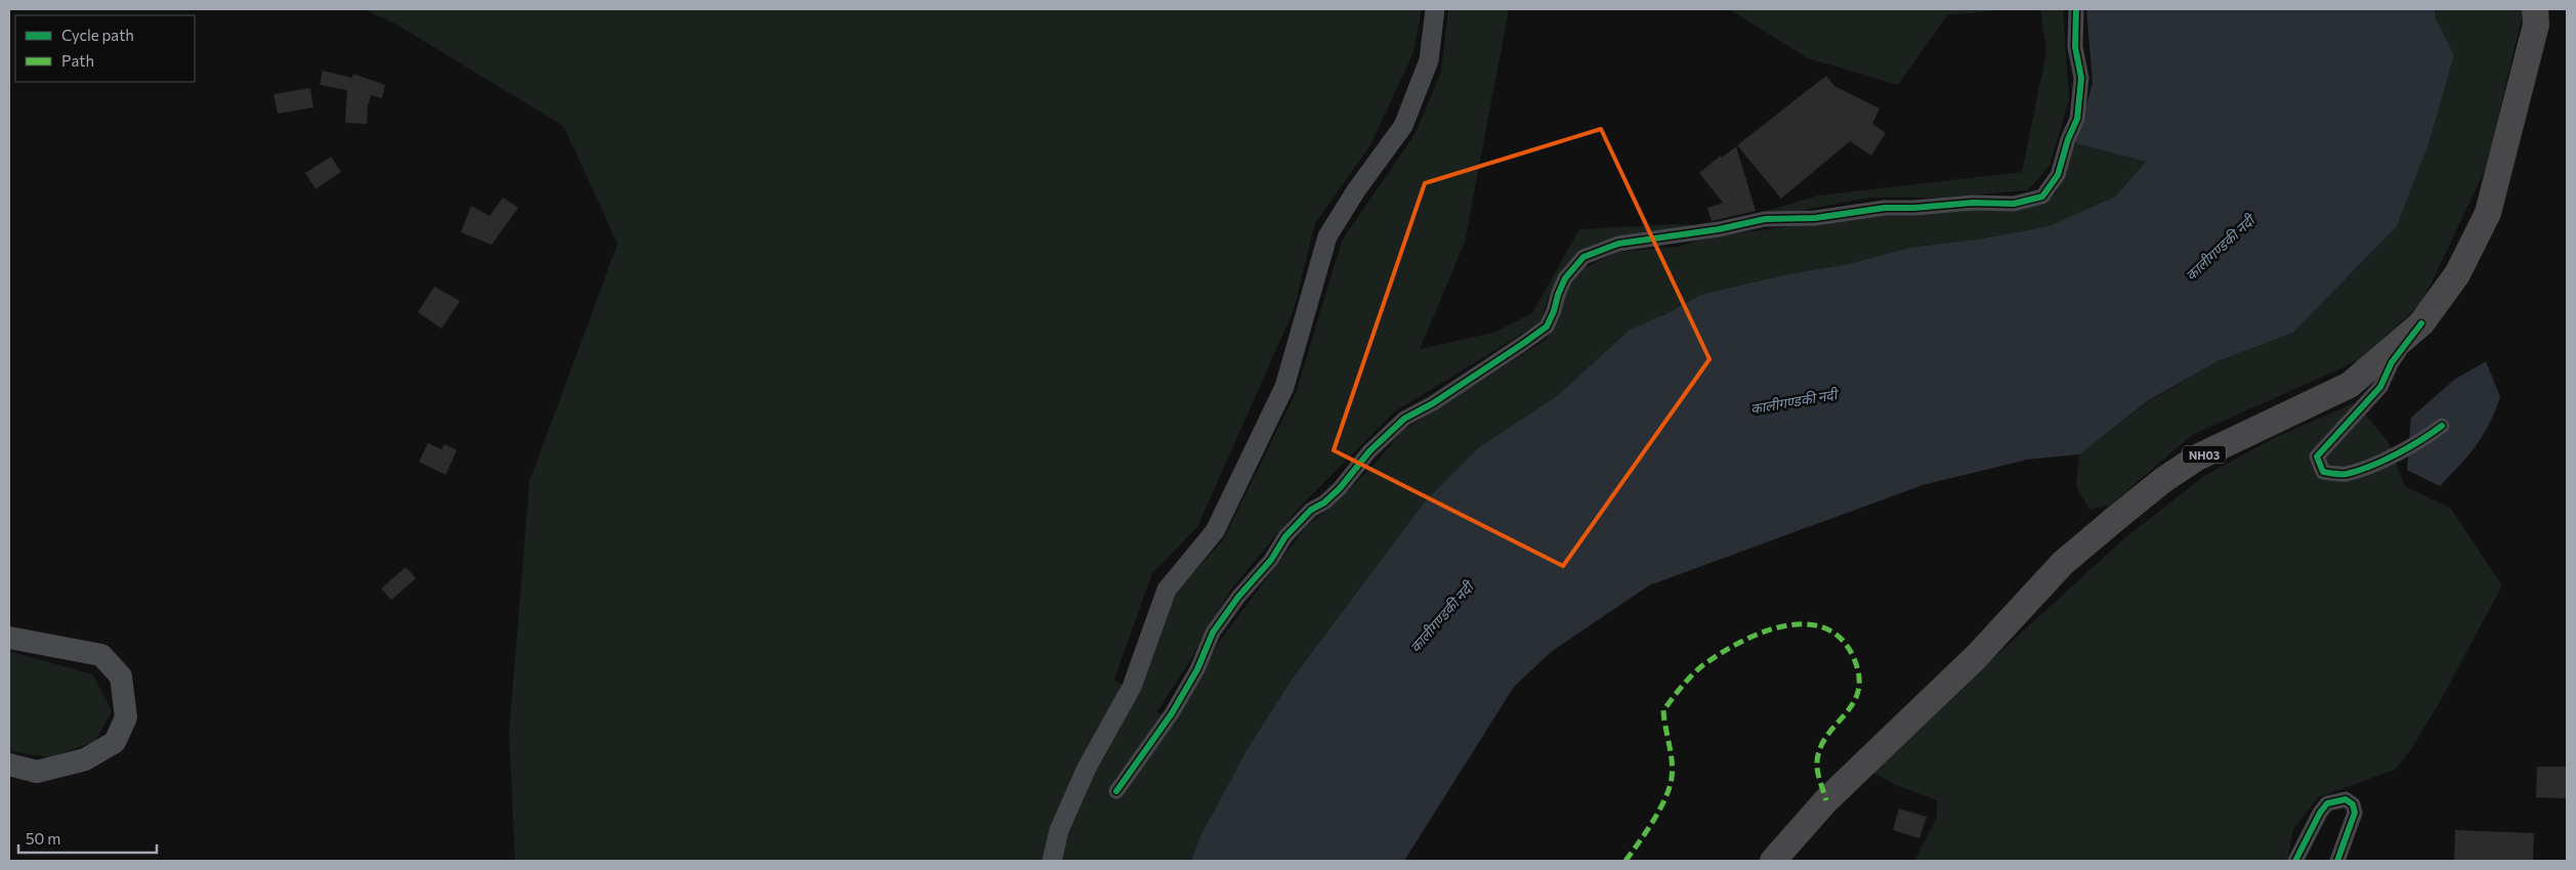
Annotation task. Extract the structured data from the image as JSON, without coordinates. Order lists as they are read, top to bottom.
{
  "streets": {
    "highway": ["NH03"]
  },
  "water": ["कालीगण्डकी नदी"],
  "legend": ["Cycle path", "Path"],
  "scale_bar": "50 m"
}
